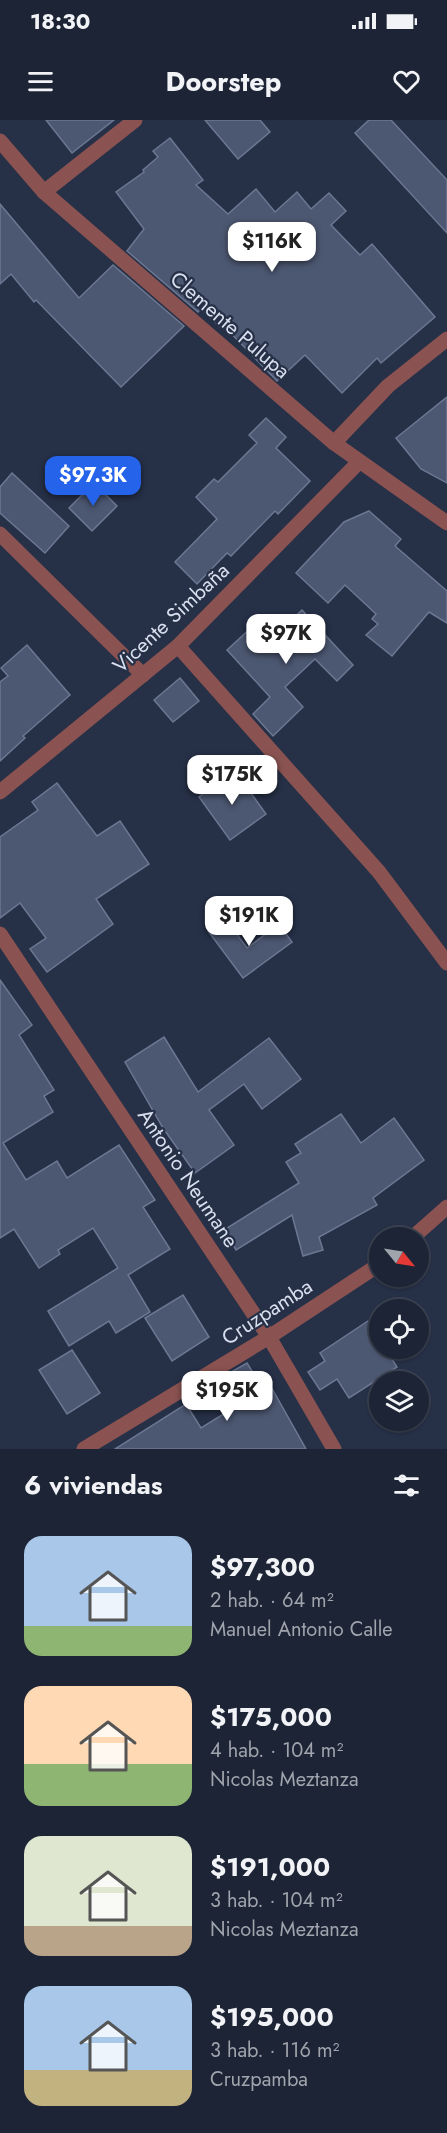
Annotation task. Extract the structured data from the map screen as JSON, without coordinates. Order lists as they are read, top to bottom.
{
  "streets": {
    "street": [
      "Clemente Pulupa",
      "Vicente Simbaña",
      "Antonio Neumane",
      "Cruzpamba"
    ]
  },
  "crossings": [
    ["Clemente Pulupa", "Vicente Simbaña"],
    ["Antonio Neumane", "Cruzpamba"]
  ],
  "north": "bottom right",
  "page": {
    "status": "18:30",
    "header": "Doorstep",
    "price": [
      "$116K",
      "$97.3K",
      "$97K",
      "$175K",
      "$191K",
      "$195K"
    ],
    "heading": "6 viviendas",
    "list": [
      {
        "name": "$97,300",
        "note": "2 hab. · 64 m² · Manuel Antonio Calle"
      },
      {
        "name": "$175,000",
        "note": "4 hab. · 104 m² · Nicolas Meztanza"
      },
      {
        "name": "$191,000",
        "note": "3 hab. · 104 m² · Nicolas Meztanza"
      },
      {
        "name": "$195,000",
        "note": "3 hab. · 116 m² · Cruzpamba"
      }
    ]
  }
}
